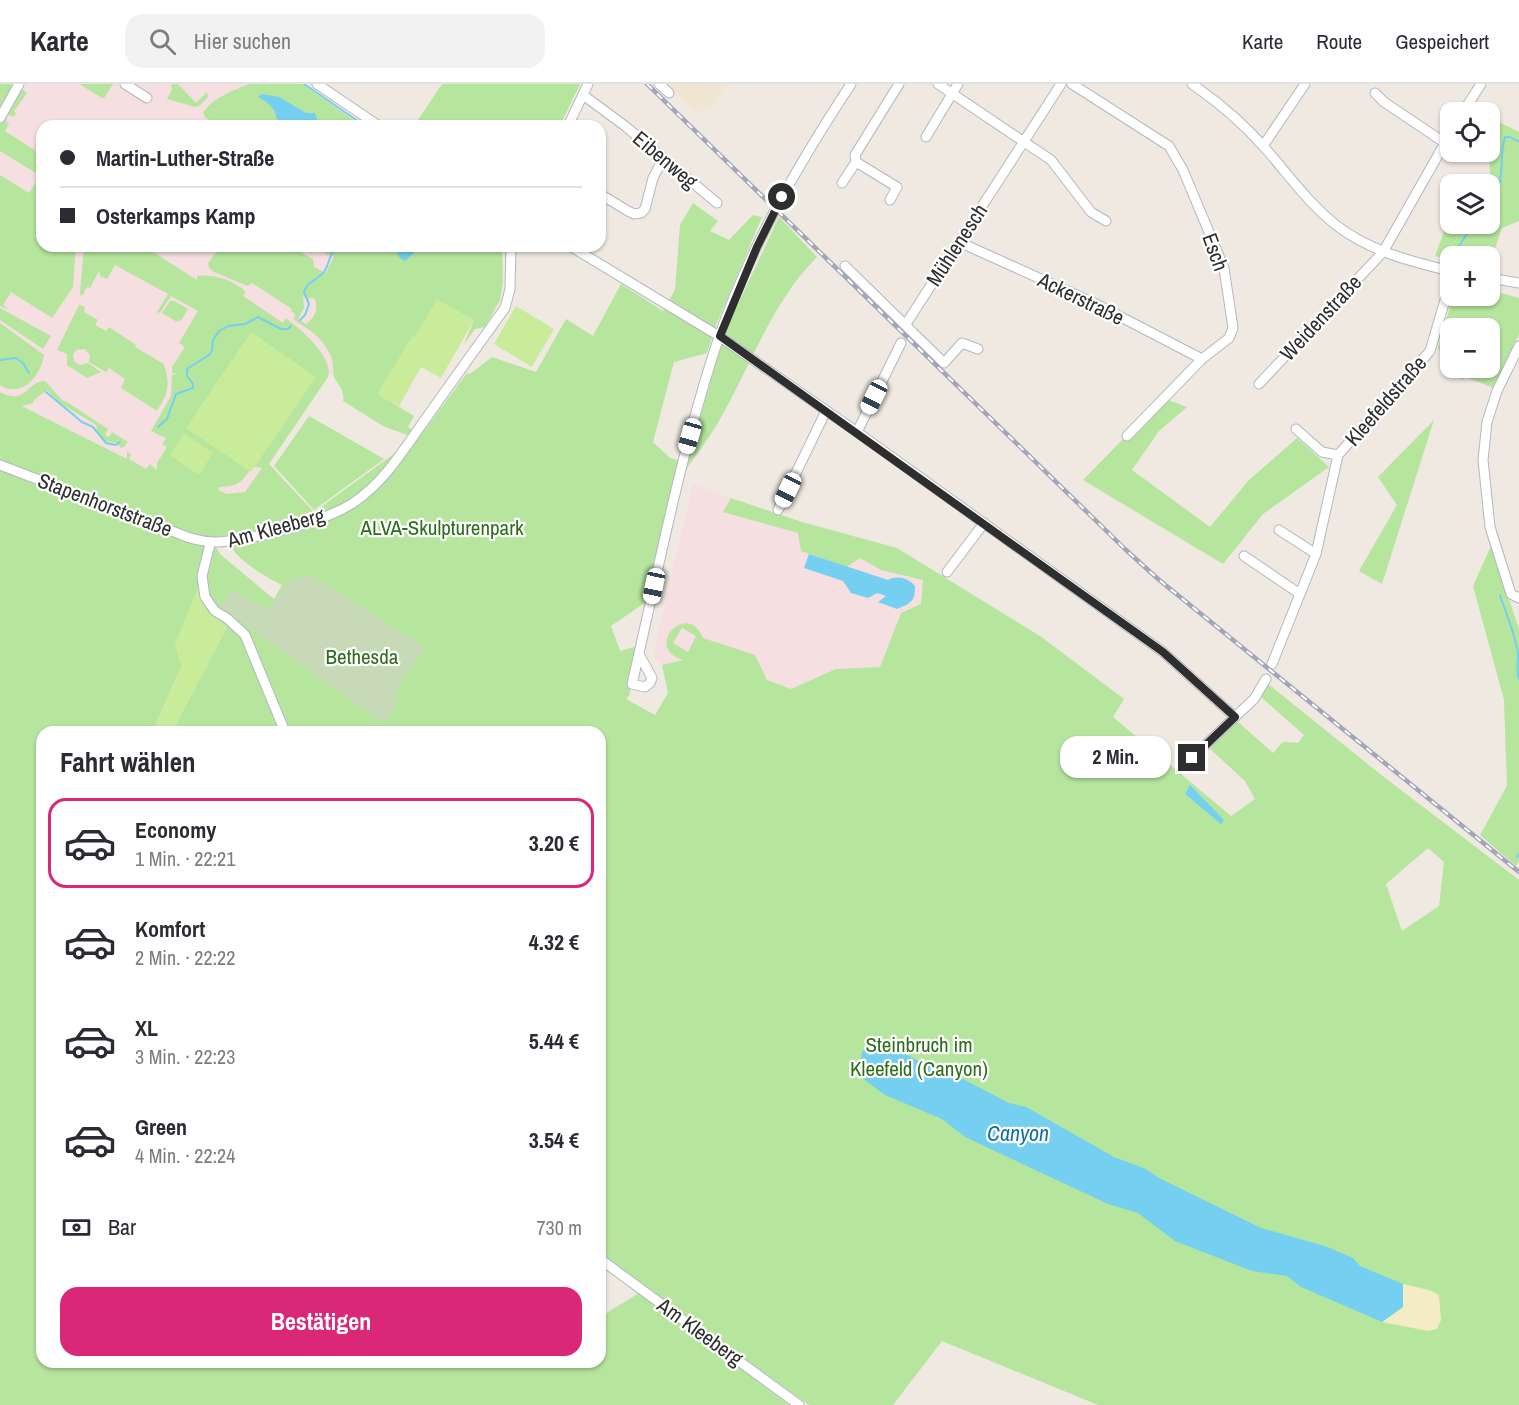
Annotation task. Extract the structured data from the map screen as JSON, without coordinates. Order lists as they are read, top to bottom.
{
  "streets": {
    "street": [
      "Eibenweg",
      "Mühlenesch",
      "Esch",
      "Ackerstraße",
      "Weidenstraße",
      "Kleefeldstraße",
      "Stapenhorststraße",
      "Am Kleeberg"
    ]
  },
  "crossings": [
    ["Mühlenesch", "Ackerstraße"],
    ["Esch", "Ackerstraße"],
    ["Stapenhorststraße", "Am Kleeberg"]
  ],
  "water": ["Canyon"],
  "parks": ["ALVA-Skulpturenpark", "Bethesda", "Steinbruch im Kleefeld (Canyon)"],
  "page": {
    "header": "Karte",
    "search": "Hier suchen",
    "nav": ["Karte", "Route", "Gespeichert"],
    "map_buttons": ["+", "−"],
    "banner": ["Martin-Luther-Straße", "Osterkamps Kamp"],
    "heading": "Fahrt wählen",
    "bubble": "2 Min.",
    "list": [
      {
        "name": "Economy",
        "note": "1 Min. · 22:21",
        "value": "3.20 €"
      },
      {
        "name": "Komfort",
        "note": "2 Min. · 22:22",
        "value": "4.32 €"
      },
      {
        "name": "XL",
        "note": "3 Min. · 22:23",
        "value": "5.44 €"
      },
      {
        "name": "Green",
        "note": "4 Min. · 22:24",
        "value": "3.54 €"
      }
    ],
    "pay": ["Bar", "730 m"],
    "buttons": "Bestätigen"
  }
}
